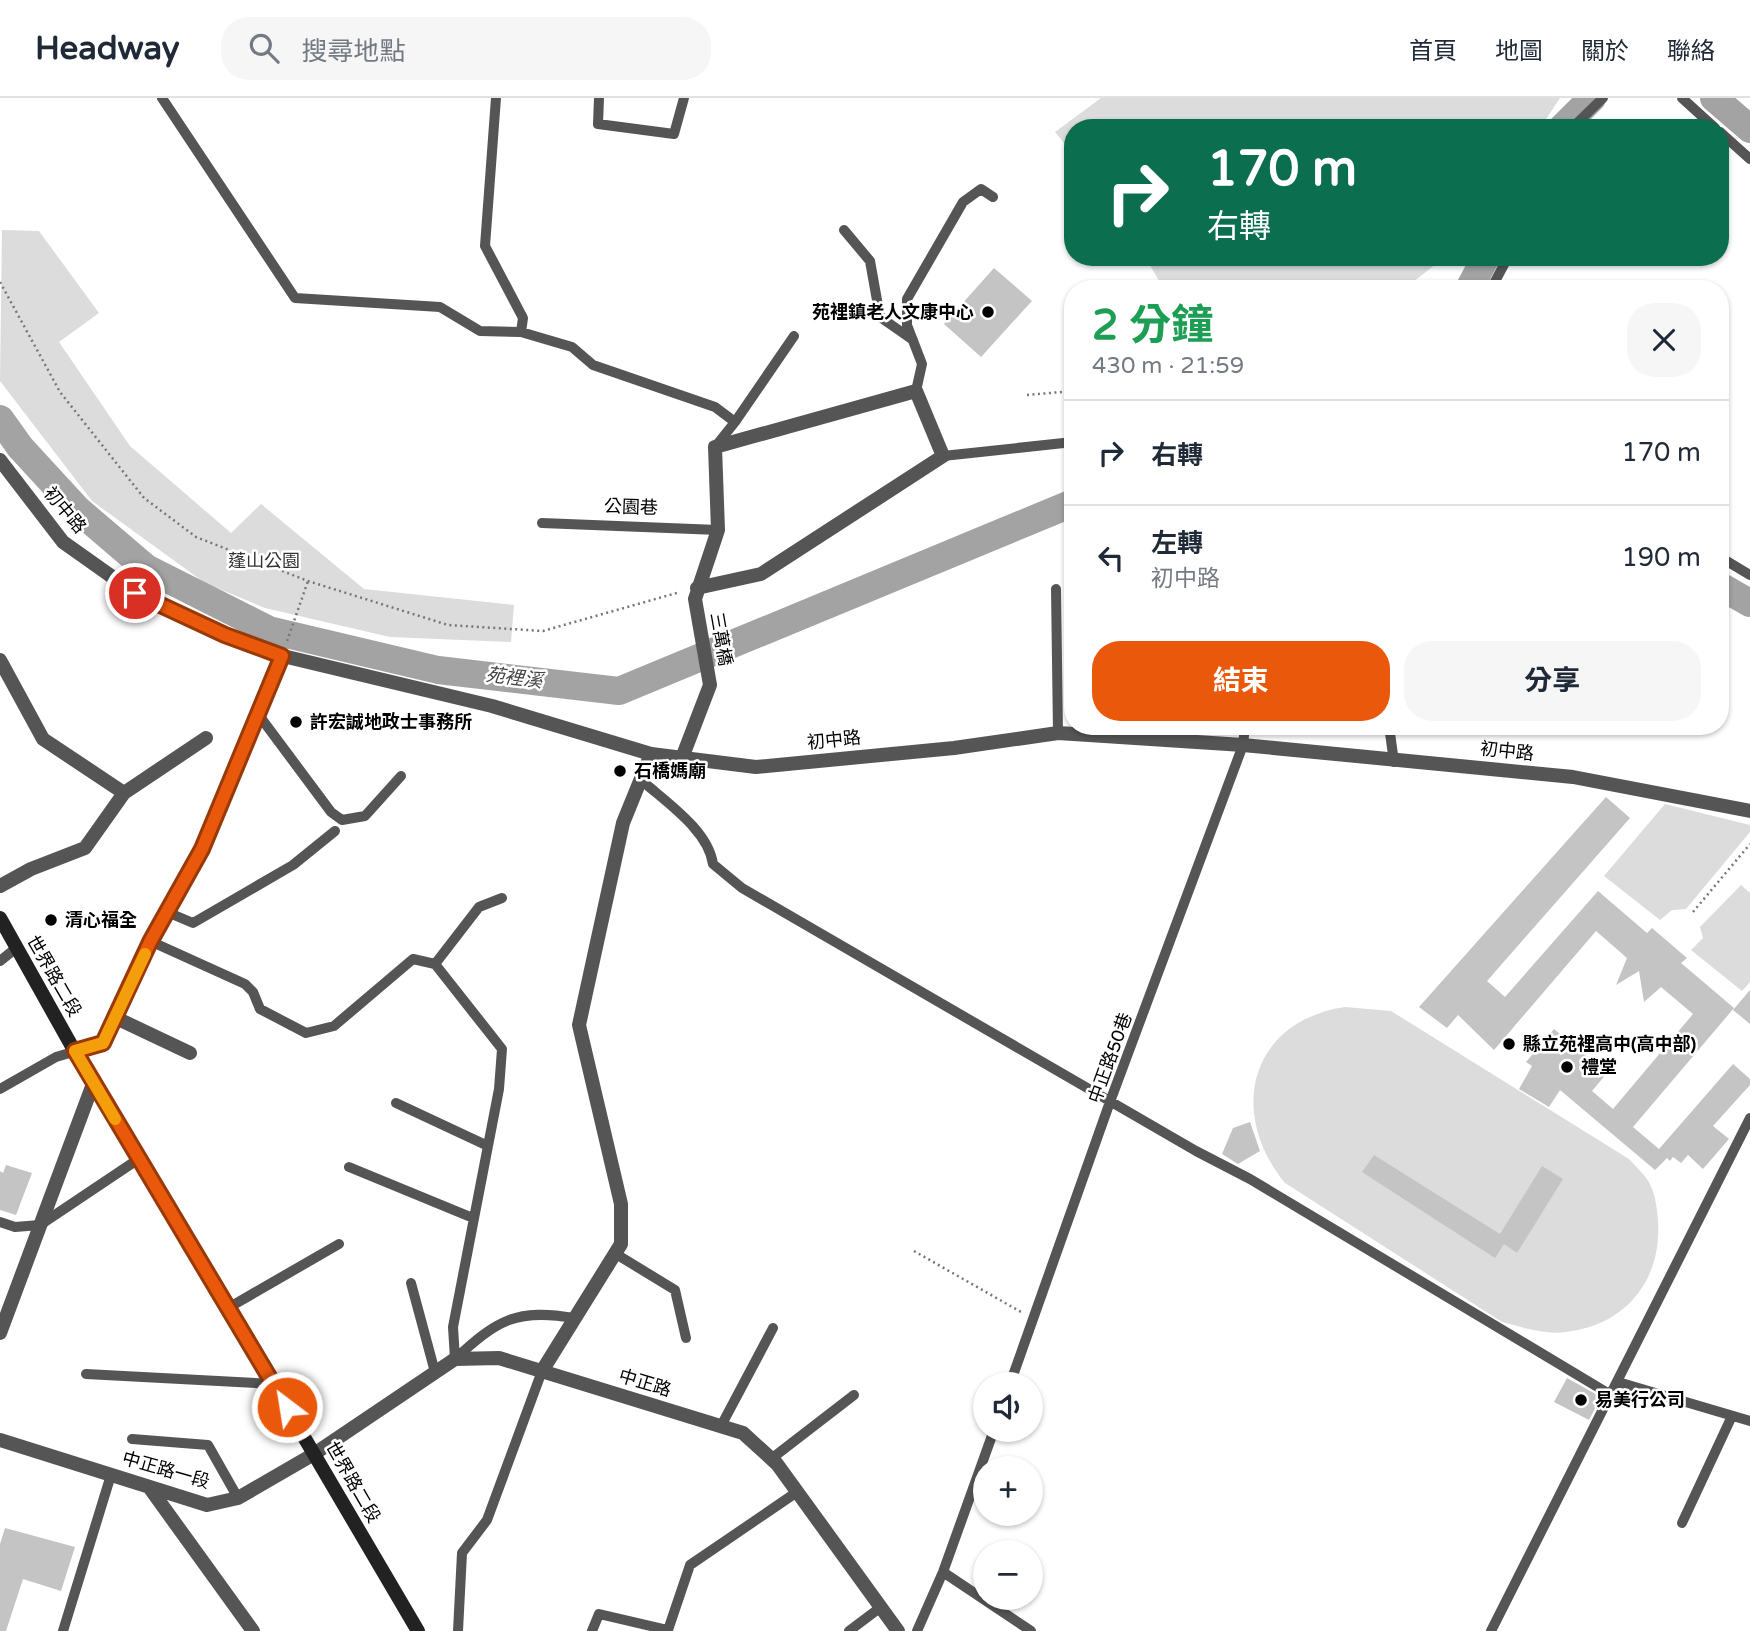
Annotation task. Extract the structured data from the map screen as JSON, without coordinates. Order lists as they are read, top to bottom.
{
  "streets": {
    "main road": ["世界路二段"],
    "street": [
      "初中路",
      "三萬橋",
      "中正路",
      "中正路一段"
    ],
    "lane": ["公園巷", "中正路50巷"]
  },
  "crossings": [
    ["初中路", "三萬橋"],
    ["初中路", "中正路50巷"],
    ["世界路二段", "中正路一段"]
  ],
  "water": ["苑裡溪"],
  "parks": ["蓬山公園"],
  "places": [
    "苑裡鎮老人文康中心",
    "許宏誠地政士事務所",
    "石橋媽廟",
    "清心福全",
    "縣立苑裡高中(高中部)",
    "禮堂",
    "易美行公司"
  ],
  "page": {
    "header": "Headway",
    "search": "搜尋地點",
    "nav": [
      "首頁",
      "地圖",
      "關於",
      "聯絡"
    ],
    "turn": ["170 m", "右轉"],
    "heading": ["2 分鐘", "430 m · 21:59"],
    "list": [
      {
        "name": "右轉",
        "value": "170 m"
      },
      {
        "name": "左轉",
        "note": "初中路",
        "value": "190 m"
      }
    ],
    "buttons": ["結束", "分享"],
    "map_buttons": ["+", "−"]
  }
}
